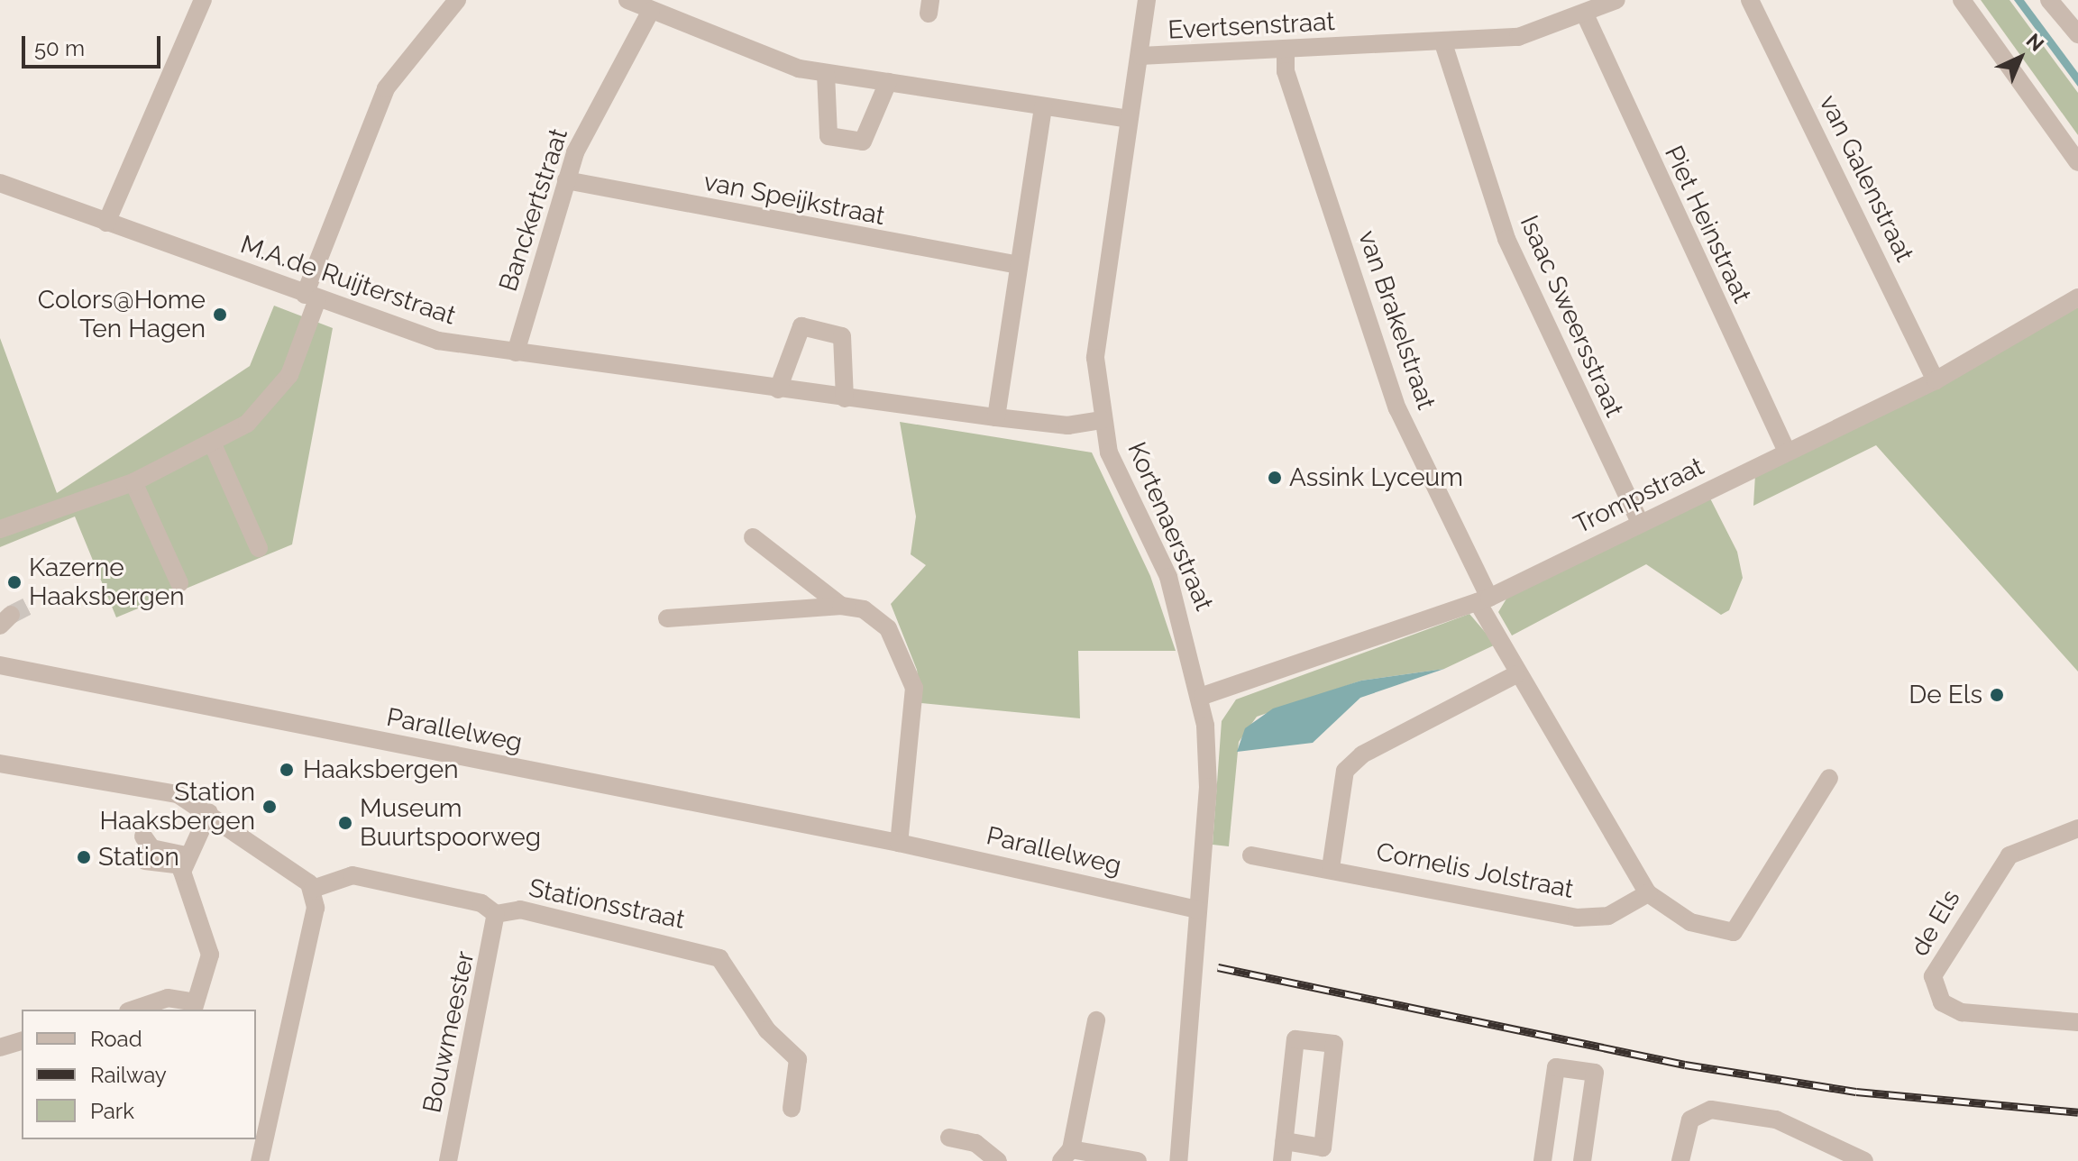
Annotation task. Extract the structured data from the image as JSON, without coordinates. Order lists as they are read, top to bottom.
{
  "streets": {
    "street": [
      "Evertsenstraat",
      "van Galenstraat",
      "van Speijkstraat",
      "Banckertstraat",
      "Piet Heinstraat",
      "M.A.de Ruijterstraat",
      "Isaac Sweersstraat",
      "van Brakelstraat",
      "Trompstraat",
      "Kortenaerstraat",
      "Parallelweg",
      "Cornelis Jolstraat",
      "Stationsstraat",
      "de Els",
      "Bouwmeester"
    ]
  },
  "crossings": [
    ["Evertsenstraat", "Piet Heinstraat"],
    ["Evertsenstraat", "Isaac Sweersstraat"],
    ["Evertsenstraat", "van Brakelstraat"],
    ["Evertsenstraat", "Kortenaerstraat"],
    ["van Galenstraat", "Trompstraat"],
    ["van Speijkstraat", "Banckertstraat"],
    ["Banckertstraat", "M.A.de Ruijterstraat"],
    ["Piet Heinstraat", "Trompstraat"],
    ["M.A.de Ruijterstraat", "Kortenaerstraat"],
    ["Isaac Sweersstraat", "Trompstraat"],
    ["van Brakelstraat", "Trompstraat"],
    ["Trompstraat", "Kortenaerstraat"],
    ["Kortenaerstraat", "Parallelweg"],
    ["Stationsstraat", "Bouwmeester"]
  ],
  "places": [
    "Colors@Home Ten Hagen",
    "Assink Lyceum",
    "Kazerne Haaksbergen",
    "De Els",
    "Haaksbergen",
    "Station Haaksbergen",
    "Museum Buurtspoorweg",
    "Station"
  ],
  "legend": ["Road", "Railway", "Park"],
  "scale_bar": "50 m",
  "north": "top right"
}
